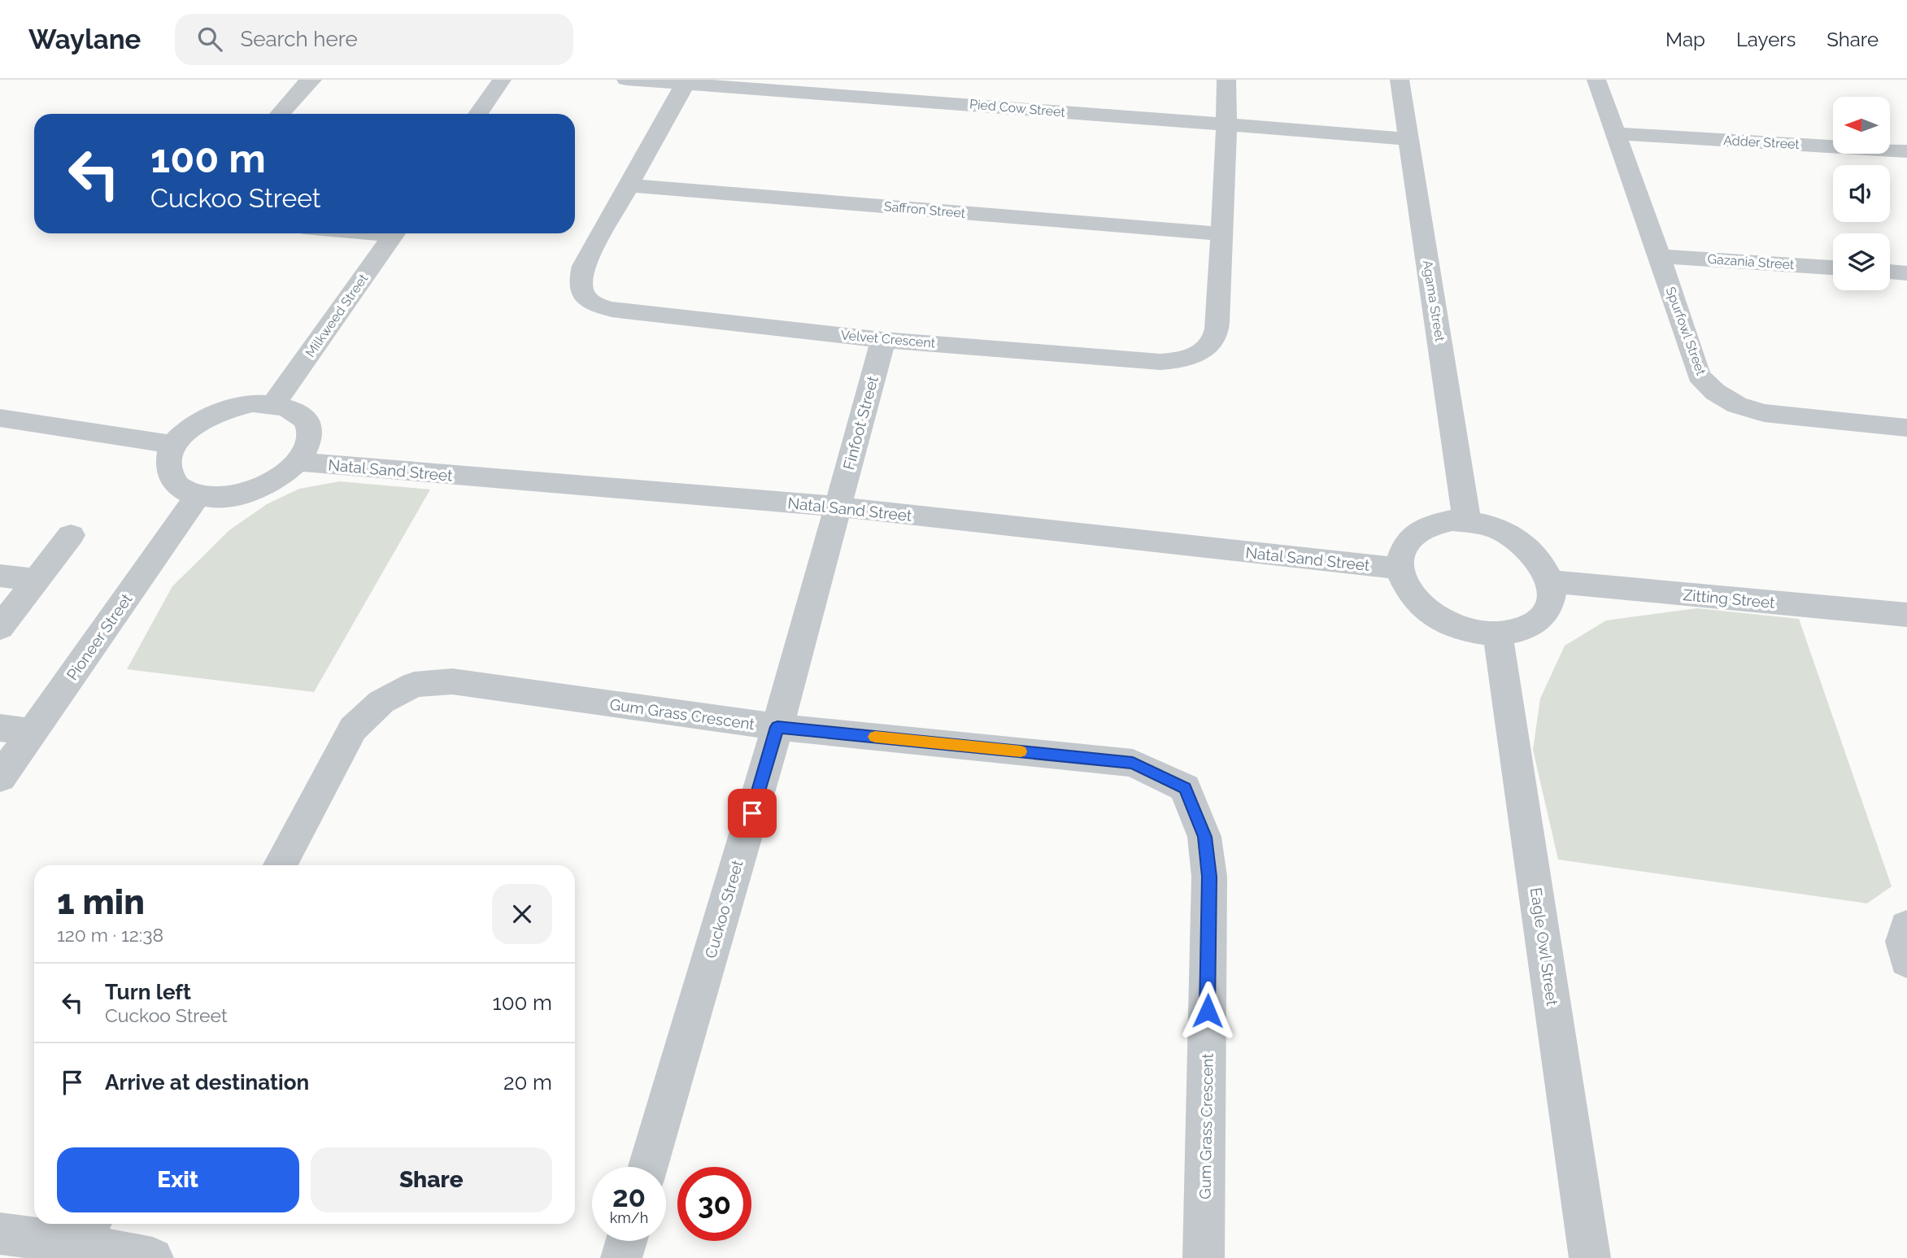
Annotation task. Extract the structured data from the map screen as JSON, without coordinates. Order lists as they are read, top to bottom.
{
  "streets": {
    "street": [
      "Pied Cow Street",
      "Adder Street",
      "Saffron Street",
      "Gazania Street",
      "Agama Street",
      "Milkweed Street",
      "Spurfowl Street",
      "Velvet Crescent",
      "Finfoot Street",
      "Natal Sand Street",
      "Zitting Street",
      "Pioneer Street",
      "Gum Grass Crescent",
      "Cuckoo Street",
      "Eagle Owl Street"
    ]
  },
  "crossings": [
    ["Pied Cow Street", "Agama Street"],
    ["Pied Cow Street", "Velvet Crescent"],
    ["Adder Street", "Spurfowl Street"],
    ["Saffron Street", "Velvet Crescent"],
    ["Gazania Street", "Spurfowl Street"],
    ["Agama Street", "Natal Sand Street"],
    ["Agama Street", "Zitting Street"],
    ["Agama Street", "Eagle Owl Street"],
    ["Milkweed Street", "Natal Sand Street"],
    ["Milkweed Street", "Pioneer Street"],
    ["Velvet Crescent", "Finfoot Street"],
    ["Finfoot Street", "Natal Sand Street"],
    ["Finfoot Street", "Cuckoo Street"],
    ["Natal Sand Street", "Zitting Street"],
    ["Natal Sand Street", "Pioneer Street"],
    ["Natal Sand Street", "Cuckoo Street"],
    ["Natal Sand Street", "Eagle Owl Street"],
    ["Zitting Street", "Eagle Owl Street"],
    ["Gum Grass Crescent", "Cuckoo Street"]
  ],
  "north": "left",
  "page": {
    "header": "Waylane",
    "search": "Search here",
    "nav": ["Map", "Layers", "Share"],
    "turn": ["100 m", "Cuckoo Street"],
    "heading": ["1 min", "120 m · 12:38"],
    "list": [
      {
        "name": "Turn left",
        "note": "Cuckoo Street",
        "value": "100 m"
      },
      {
        "name": "Arrive at destination",
        "value": "20 m"
      }
    ],
    "buttons": ["Exit", "Share"],
    "speed": "20 km/h",
    "limit": "30"
  }
}
